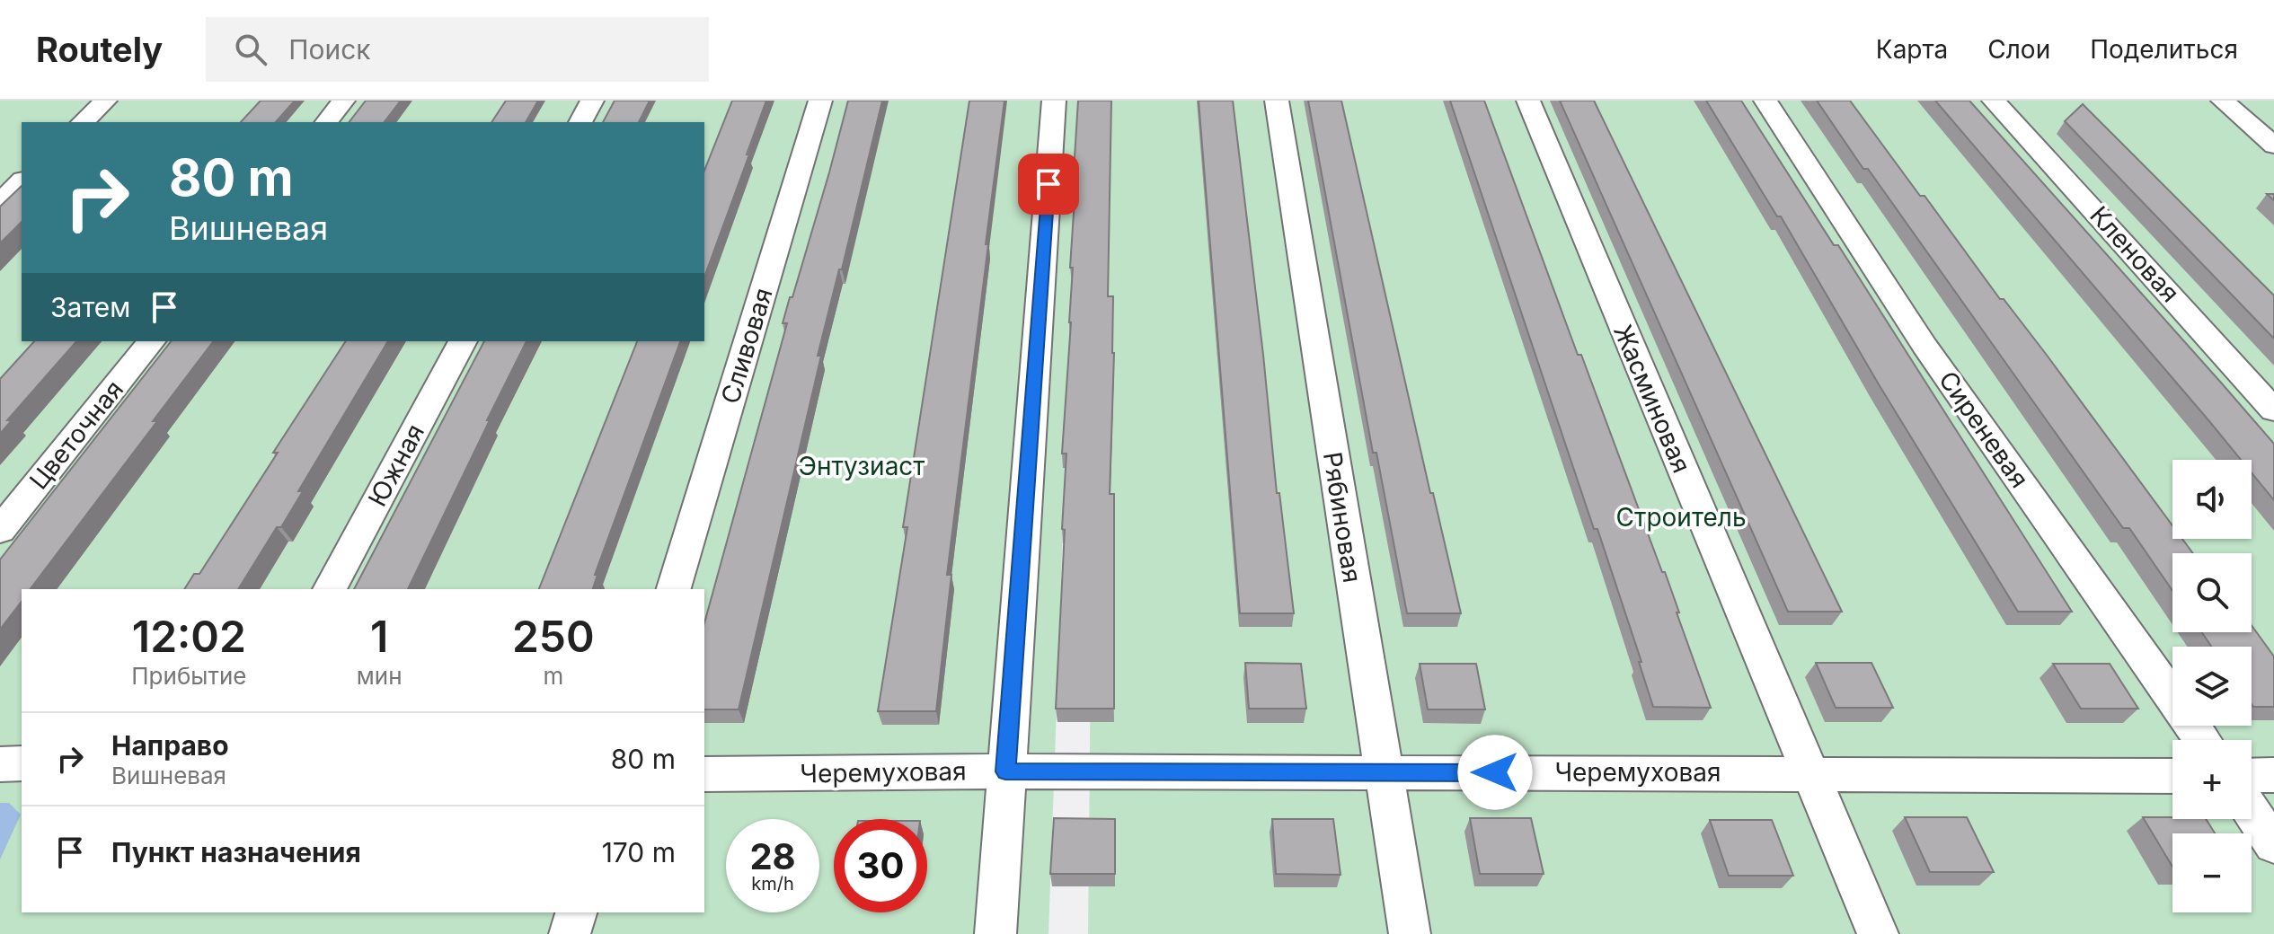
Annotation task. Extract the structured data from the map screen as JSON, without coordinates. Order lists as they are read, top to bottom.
{
  "streets": {
    "street": [
      "Кленовая",
      "Сливовая",
      "Жасминовая",
      "Сиреневая",
      "Цветочная",
      "Южная",
      "Рябиновая",
      "Черемуховая"
    ]
  },
  "crossings": [
    ["Жасминовая", "Черемуховая"],
    ["Рябиновая", "Черемуховая"]
  ],
  "parks": ["Энтузиаст", "Строитель"],
  "page": {
    "header": "Routely",
    "search": "Поиск",
    "nav": ["Карта", "Слои", "Поделиться"],
    "turn": ["80 m", "Вишневая"],
    "then": "Затем",
    "map_buttons": ["+", "−"],
    "eta": [
      "12:02",
      "Прибытие",
      "1",
      "мин",
      "250",
      "m"
    ],
    "list": [
      {
        "name": "Направо",
        "note": "Вишневая",
        "value": "80 m"
      },
      {
        "name": "Пункт назначения",
        "value": "170 m"
      }
    ],
    "speed": "28 km/h",
    "limit": "30"
  }
}
